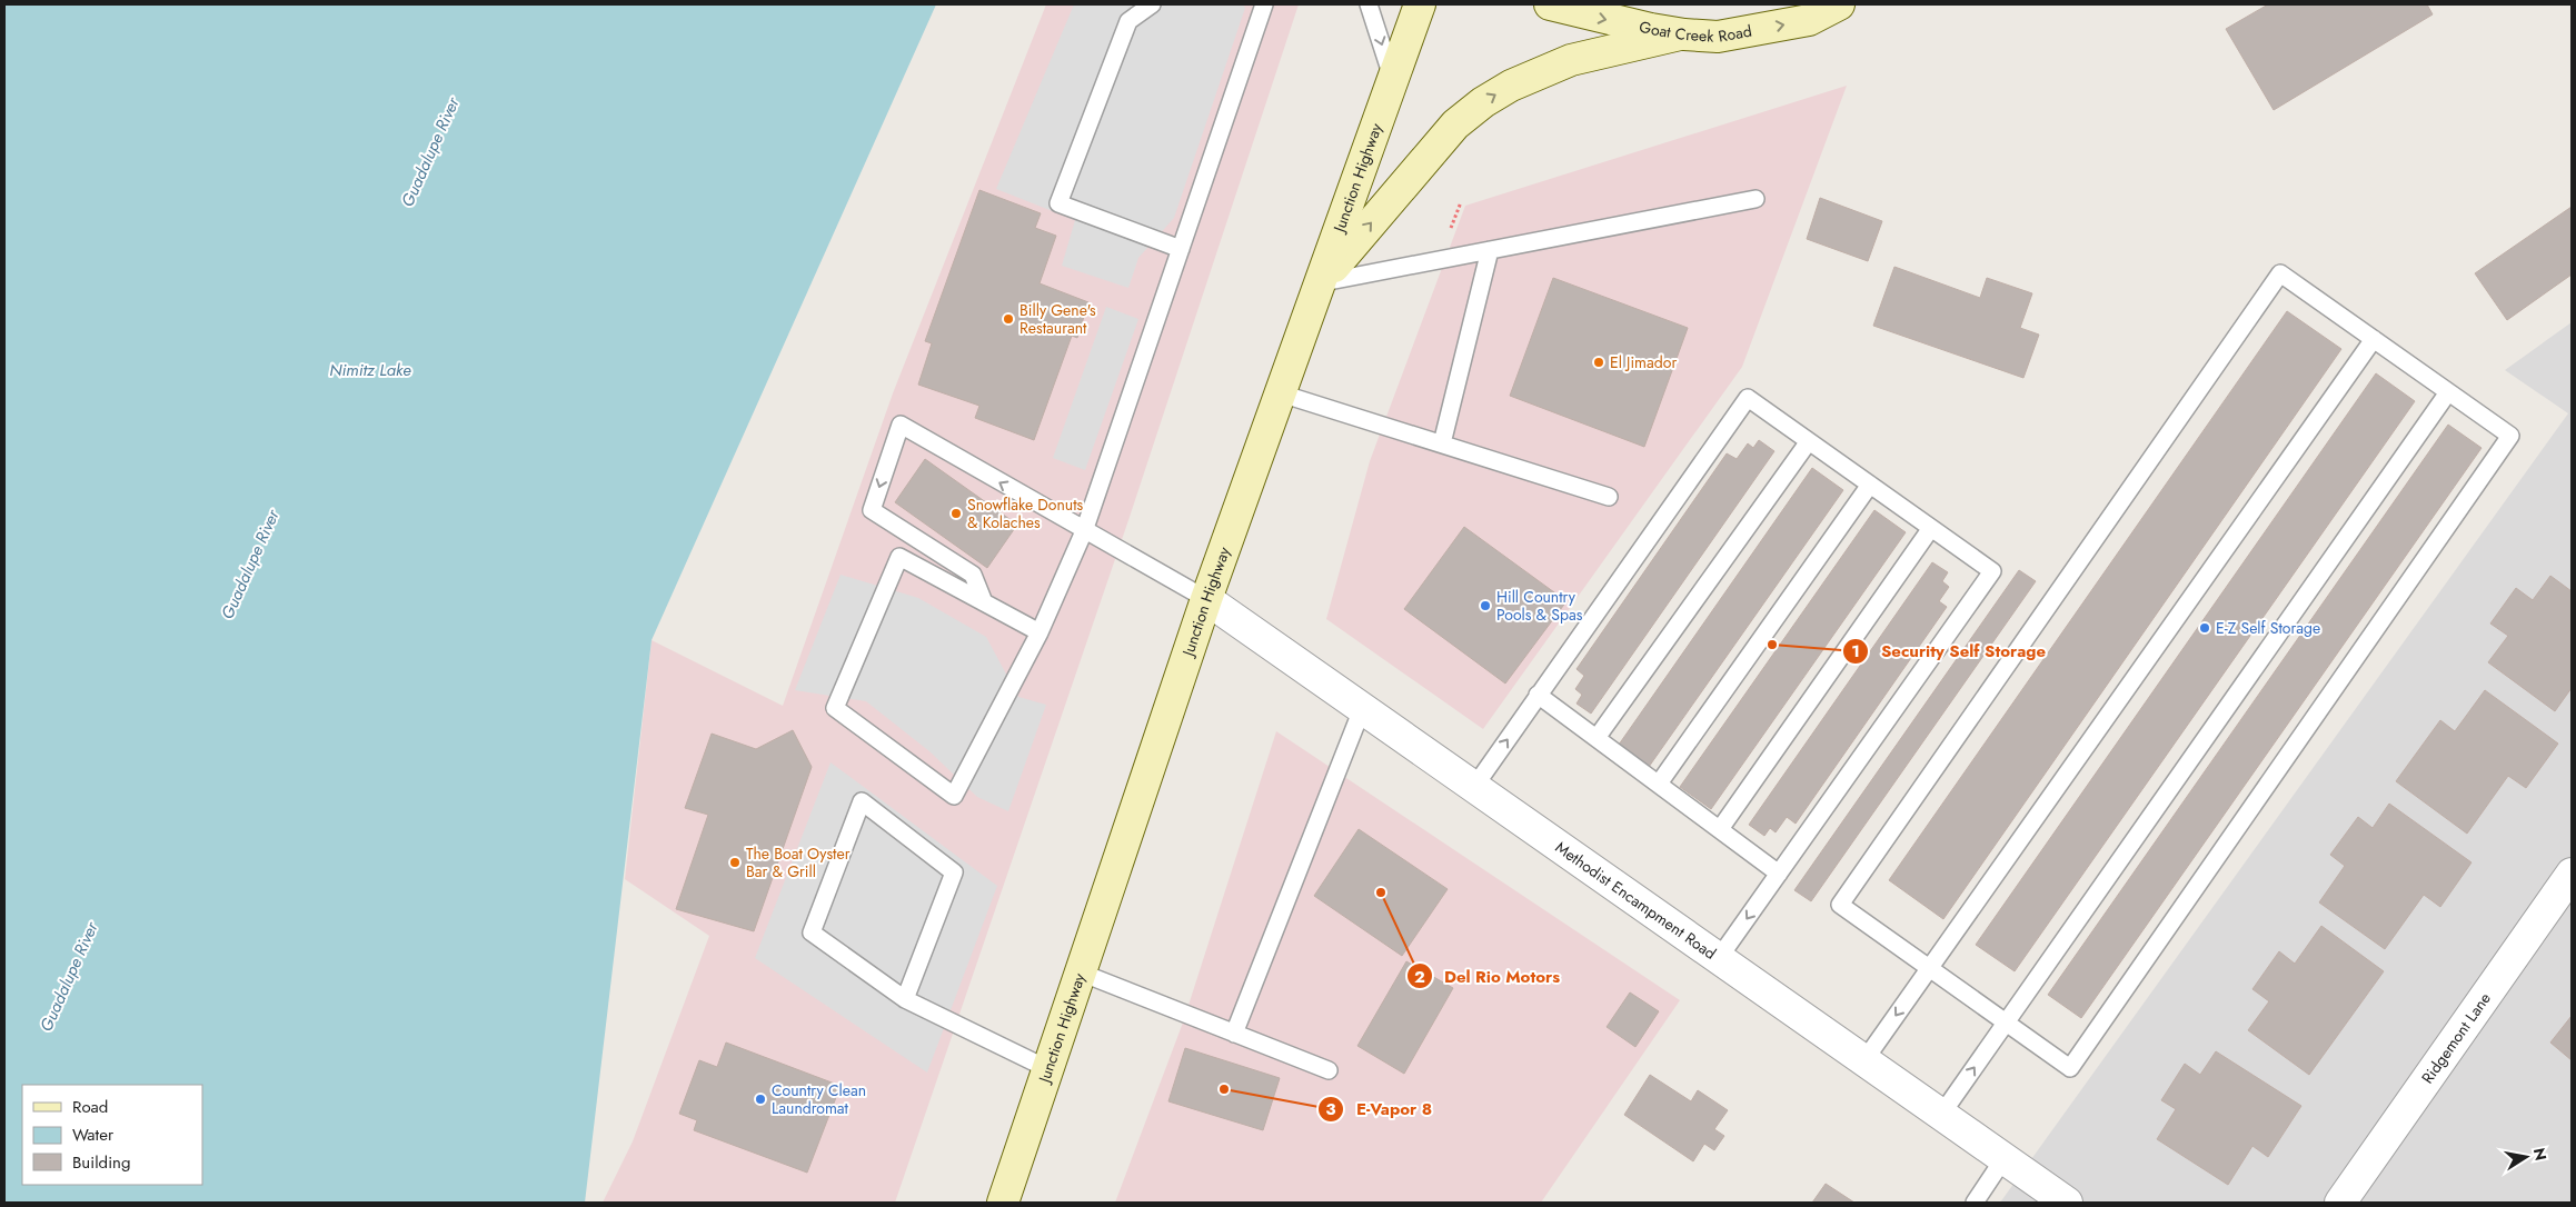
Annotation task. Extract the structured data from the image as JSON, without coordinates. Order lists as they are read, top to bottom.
{
  "streets": {
    "main road": ["Goat Creek Road", "Junction Highway"],
    "street": ["Methodist Encampment Road", "Ridgemont Lane"]
  },
  "crossings": [
    ["Junction Highway", "Methodist Encampment Road"]
  ],
  "one_way": ["Goat Creek Road"],
  "water": ["Guadalupe River", "Nimitz Lake"],
  "places": [
    "Billy Gene's Restaurant",
    "El Jimador",
    "Snowflake Donuts & Kolaches",
    "Hill Country Pools & Spas",
    "E-Z Self Storage",
    "Security Self Storage",
    "The Boat Oyster Bar & Grill",
    "Del Rio Motors",
    "E-Vapor 8",
    "Country Clean Laundromat"
  ],
  "legend": ["Road", "Water", "Building"],
  "north": "right"
}
